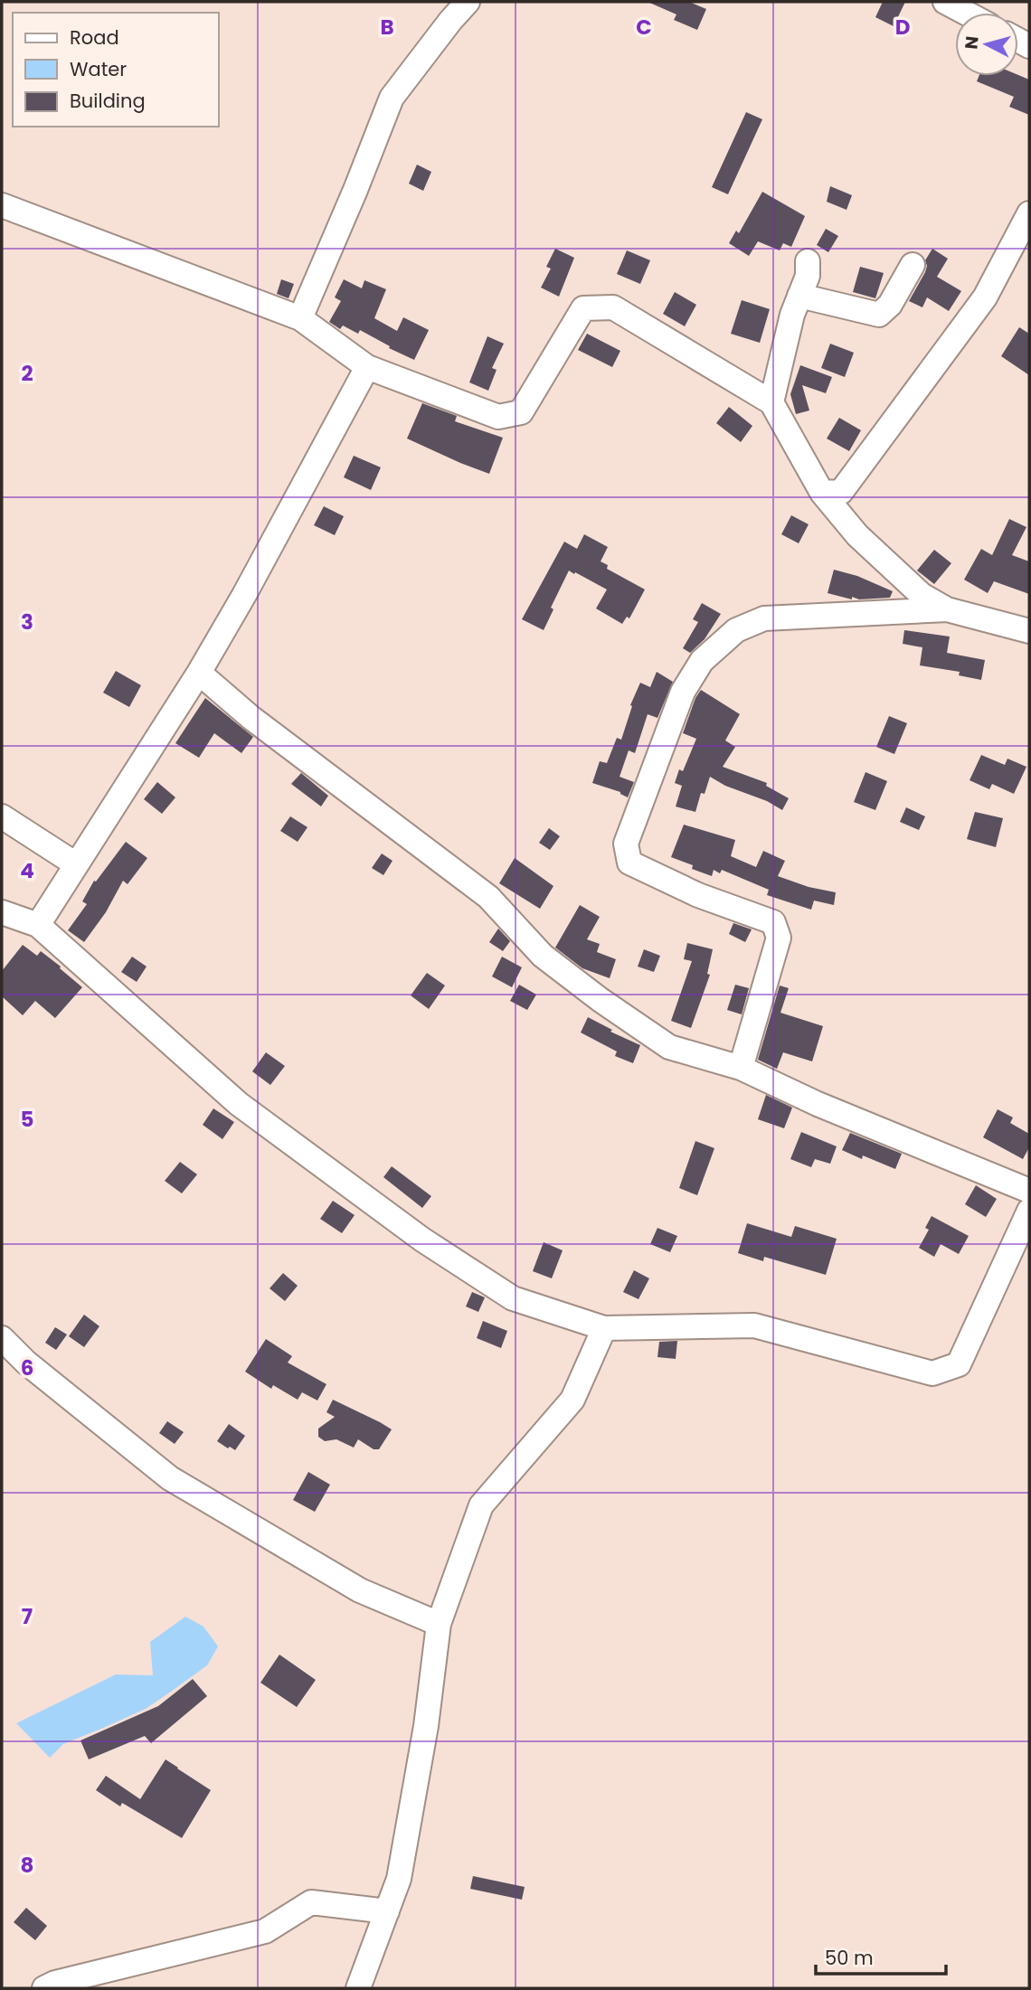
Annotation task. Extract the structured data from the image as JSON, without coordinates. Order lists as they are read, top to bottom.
{
  "legend": ["Road", "Water", "Building"],
  "scale_bar": "50 m",
  "north": "left",
  "grid": {
    "columns": ["B", "C", "D"],
    "rows": [
      "2",
      "3",
      "4",
      "5",
      "6",
      "7",
      "8"
    ]
  }
}
